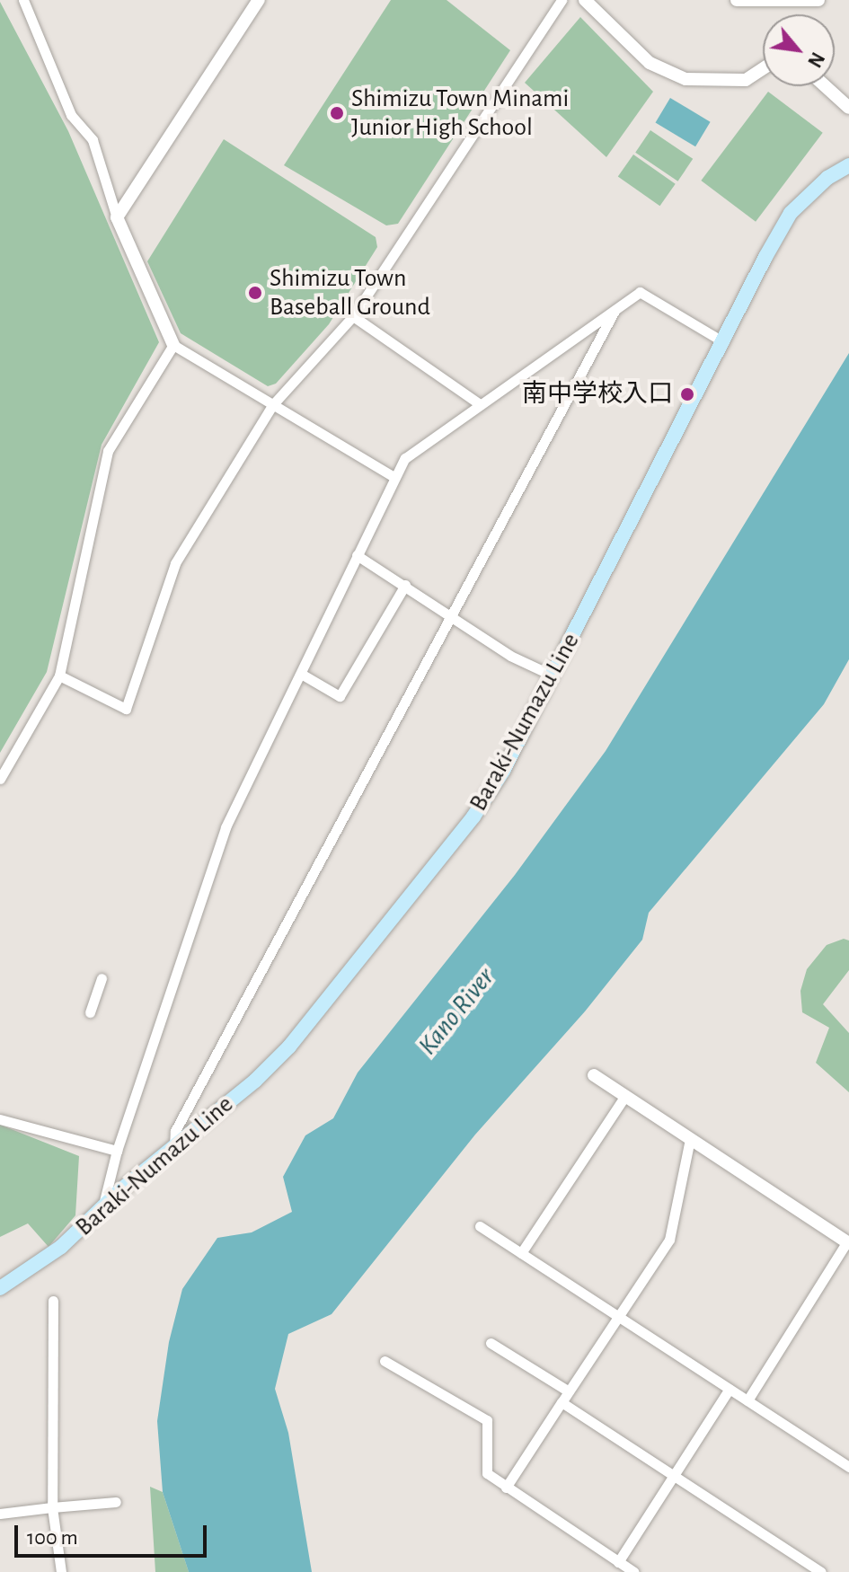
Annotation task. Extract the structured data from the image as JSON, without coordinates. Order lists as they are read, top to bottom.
{
  "streets": {
    "main road": ["Baraki-Numazu Line"]
  },
  "water": ["Kano River"],
  "places": ["Shimizu Town Minami Junior High School", "Shimizu Town Baseball Ground", "南中学校入口"],
  "scale_bar": "100 m",
  "north": "bottom right"
}
